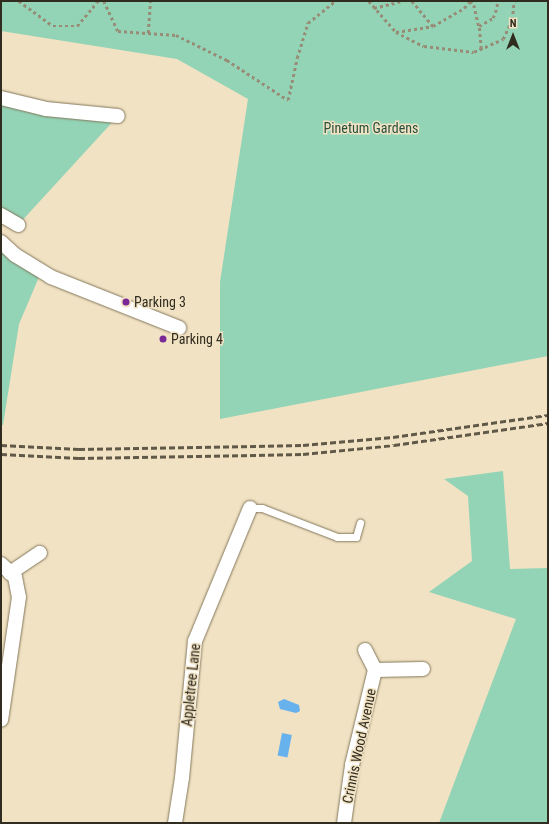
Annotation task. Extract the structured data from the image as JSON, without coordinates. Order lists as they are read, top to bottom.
{
  "streets": {
    "street": ["Appletree Lane", "Crinnis Wood Avenue"]
  },
  "parks": ["Pinetum Gardens"],
  "places": ["Parking 3", "Parking 4"],
  "north": "top"
}
